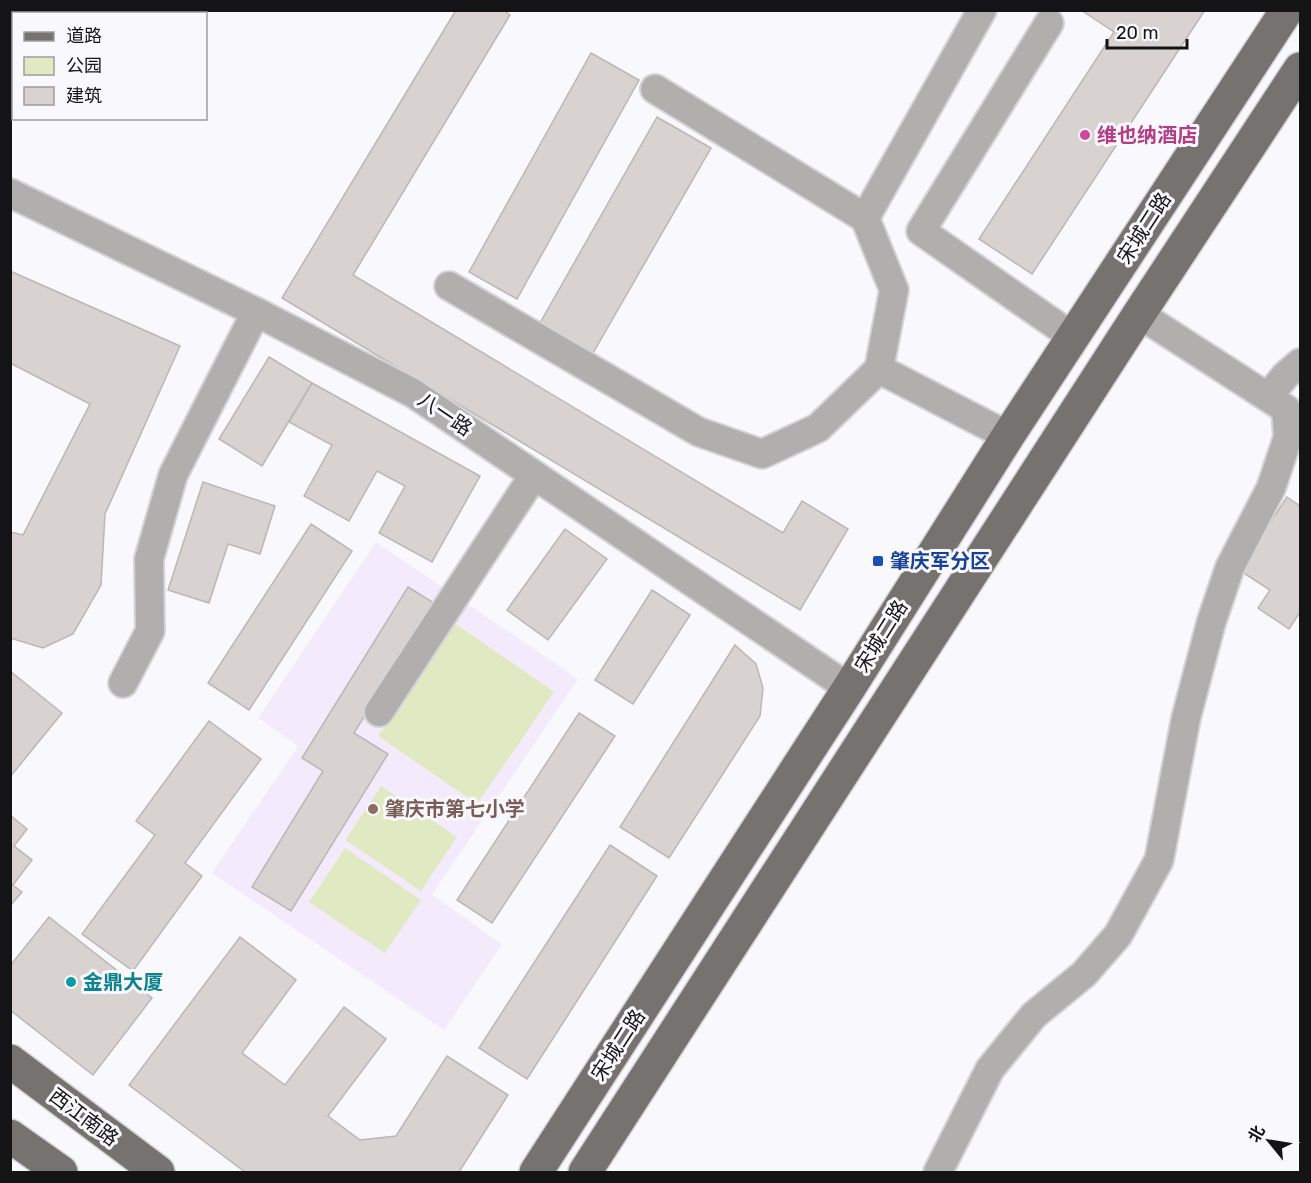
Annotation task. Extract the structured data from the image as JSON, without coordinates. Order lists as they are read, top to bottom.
{
  "streets": {
    "main road": ["宋城二路", "西江南路"],
    "street": ["八一路"]
  },
  "crossings": [
    ["宋城二路", "八一路"]
  ],
  "places": {
    "other": ["维也纳酒店", "肇庆市第七小学", "金鼎大厦"],
    "transit": ["肇庆军分区"]
  },
  "legend": ["道路", "公园", "建筑"],
  "scale_bar": "20 m",
  "north": "top left"
}
